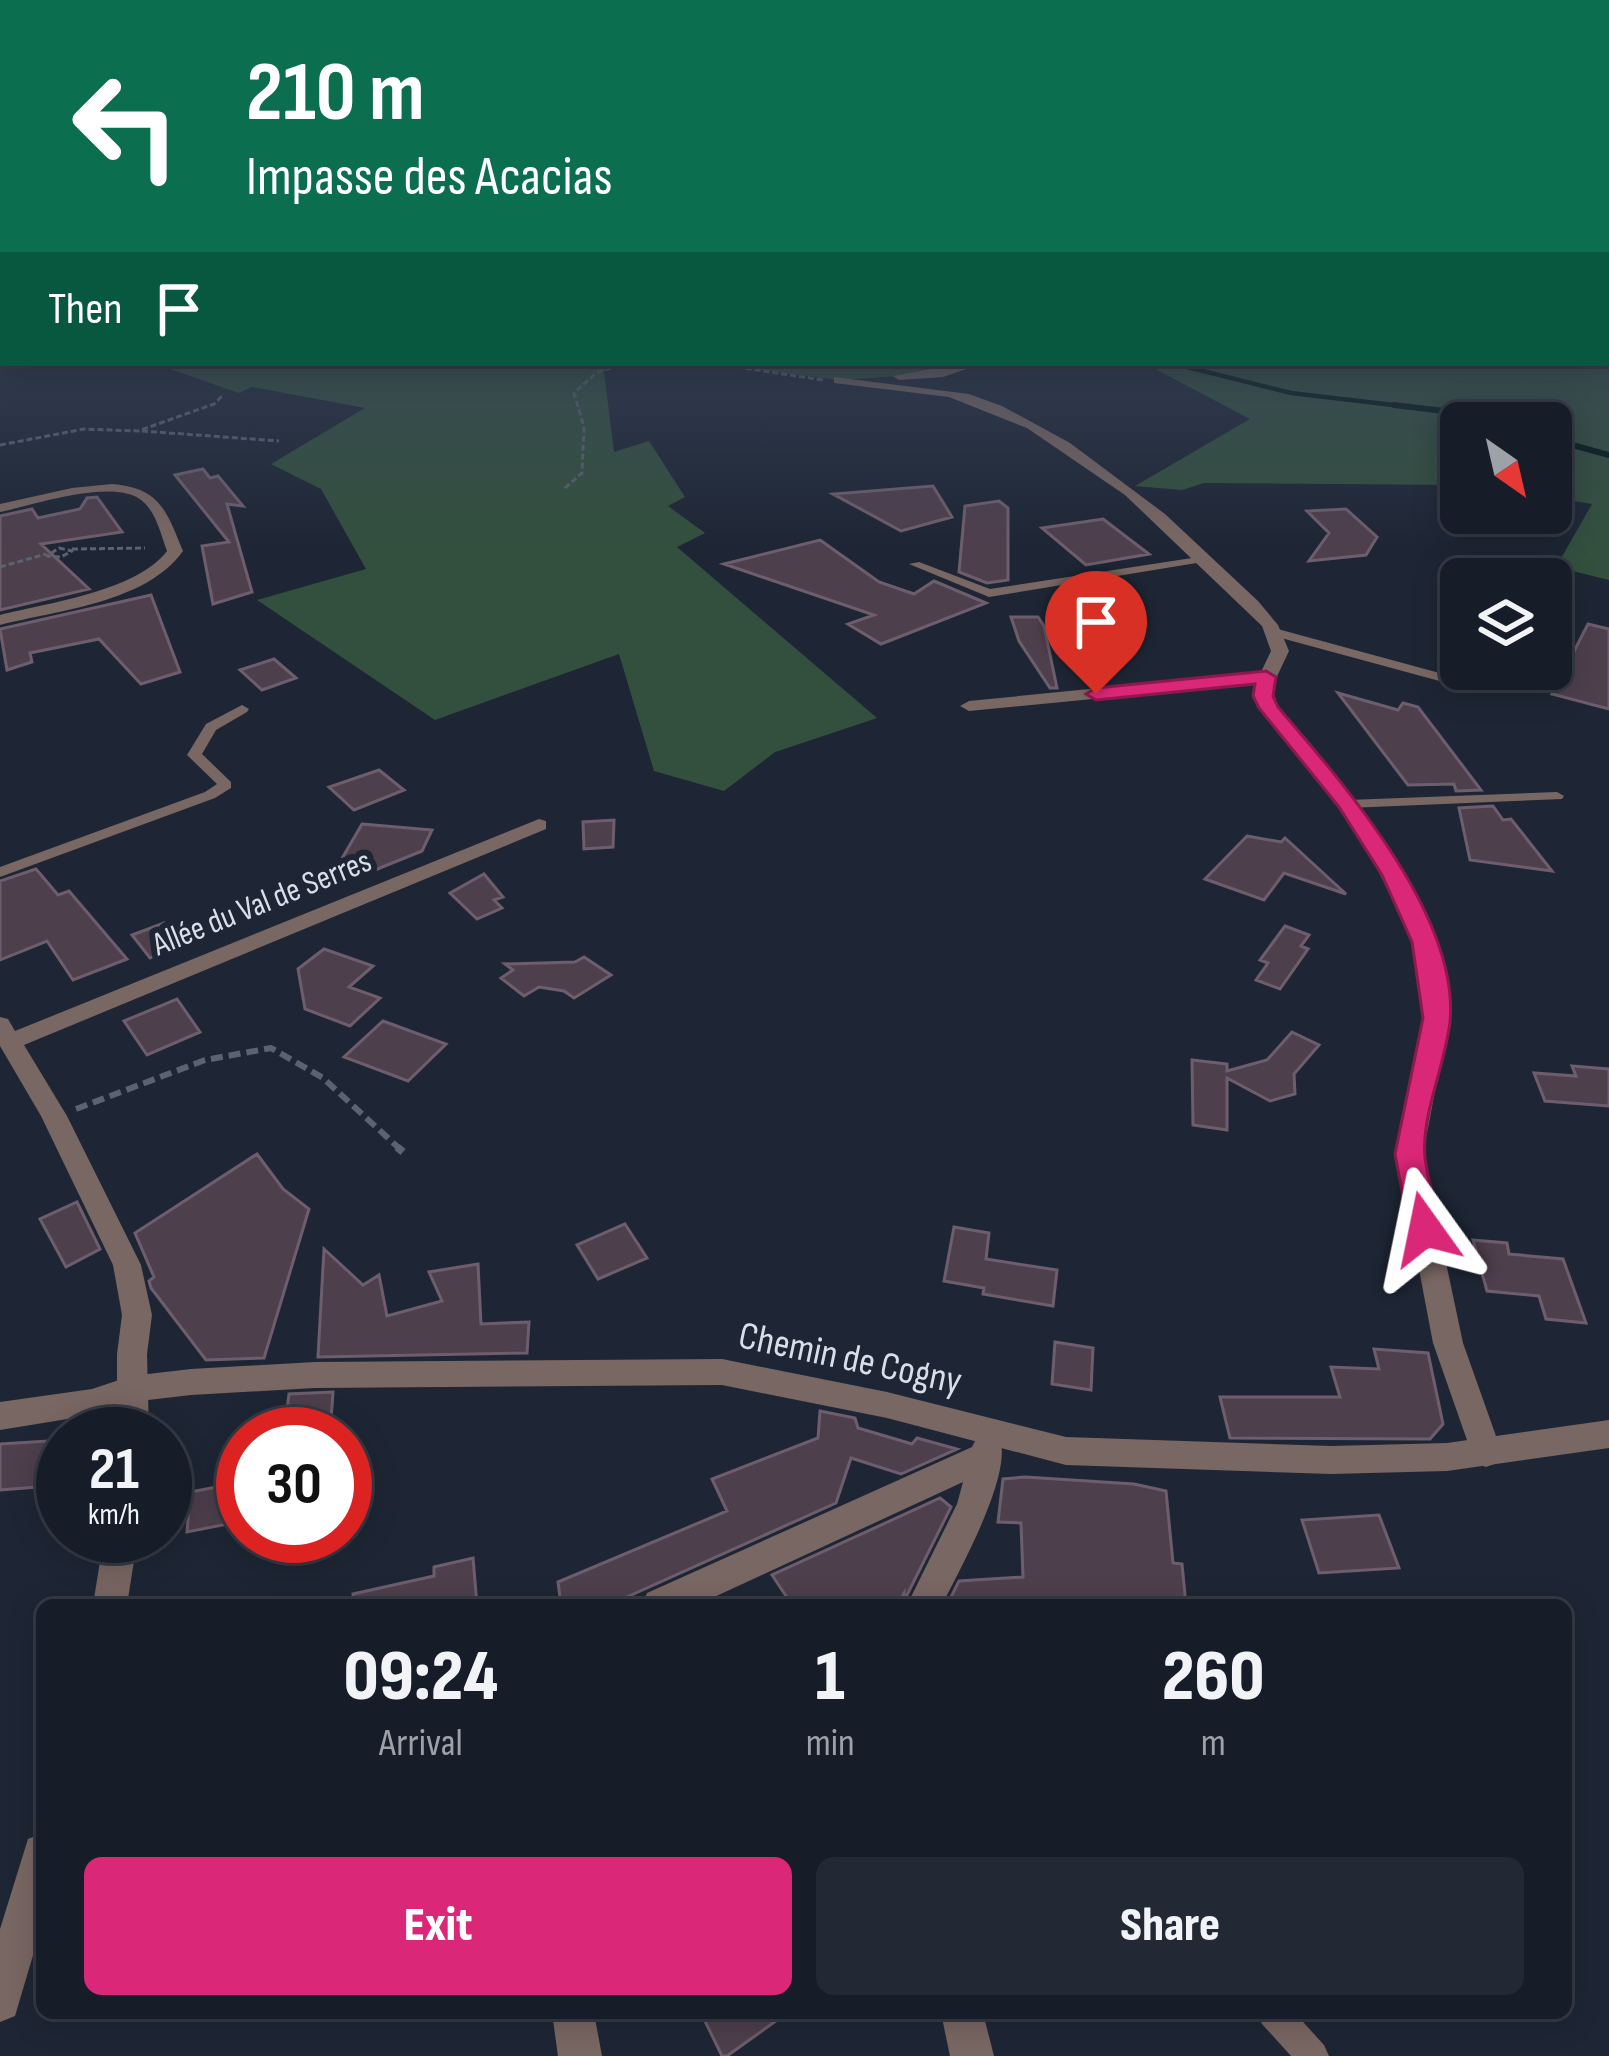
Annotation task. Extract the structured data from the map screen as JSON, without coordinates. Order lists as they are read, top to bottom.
{
  "streets": {
    "street": ["Allée du Val de Serres", "Chemin de Cogny"]
  },
  "north": "bottom right",
  "page": {
    "turn": ["210 m", "Impasse des Acacias"],
    "then": "Then",
    "speed": "21 km/h",
    "limit": "30",
    "eta": [
      "09:24",
      "Arrival",
      "1",
      "min",
      "260",
      "m"
    ],
    "buttons": ["Exit", "Share"]
  }
}
